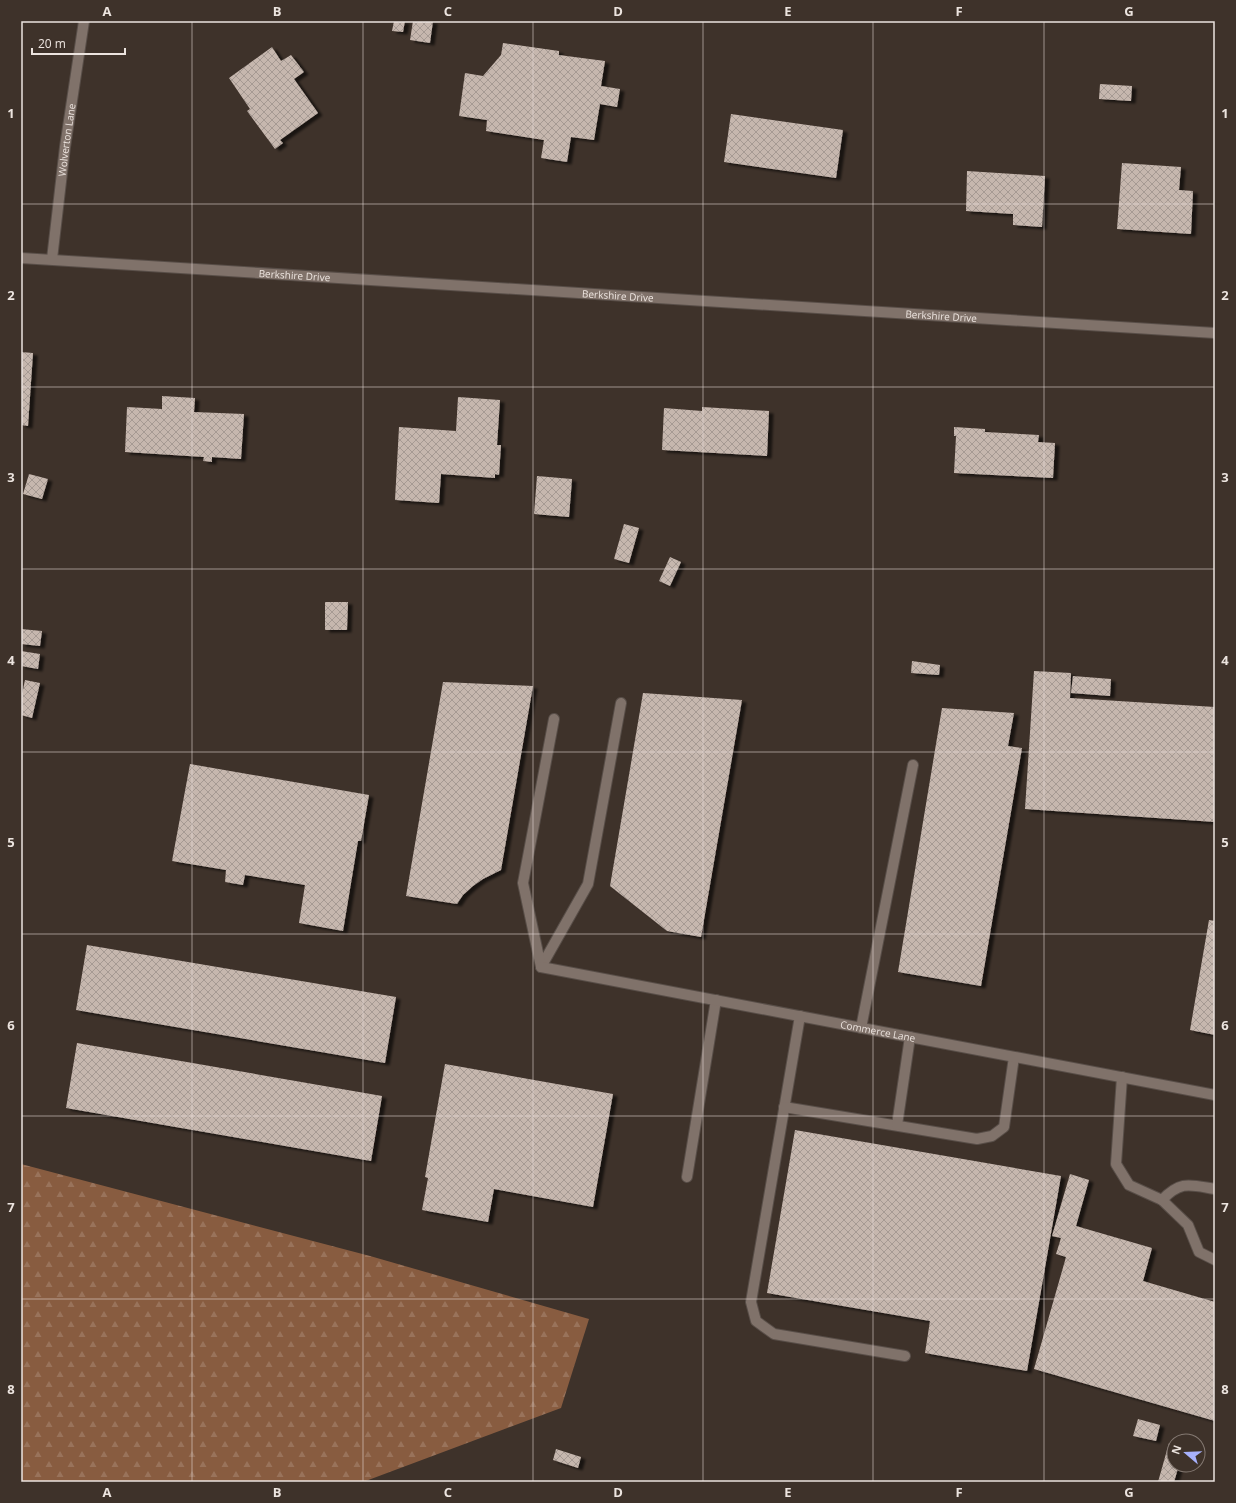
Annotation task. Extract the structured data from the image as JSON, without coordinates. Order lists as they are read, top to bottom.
{
  "streets": {
    "street": ["Wolverton Lane", "Berkshire Drive", "Commerce Lane"]
  },
  "crossings": [
    ["Wolverton Lane", "Berkshire Drive"]
  ],
  "scale_bar": "20 m",
  "north": "left",
  "grid": {
    "columns": [
      "A",
      "B",
      "C",
      "D",
      "E",
      "F",
      "G"
    ],
    "rows": [
      "1",
      "2",
      "3",
      "4",
      "5",
      "6",
      "7",
      "8"
    ]
  }
}
